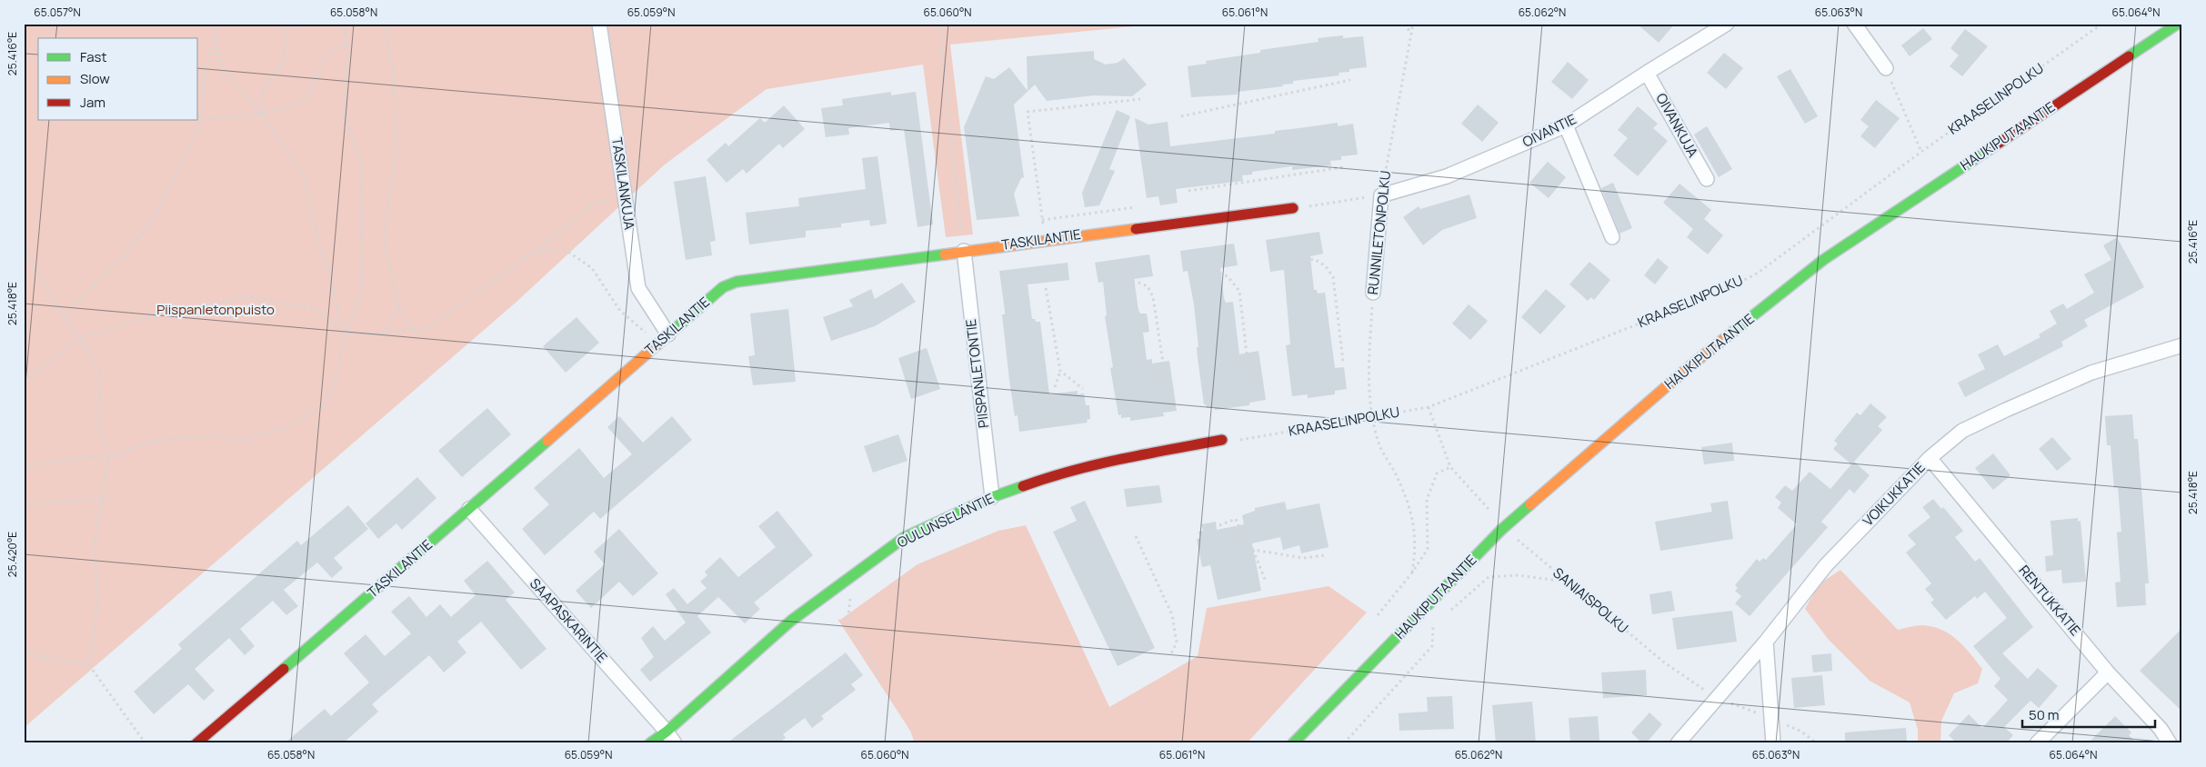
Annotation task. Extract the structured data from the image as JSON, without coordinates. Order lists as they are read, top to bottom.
{
  "streets": {
    "street": [
      "OIVANKUJA",
      "OIVANTIE",
      "HAUKIPUTAANTIE",
      "TASKILANKUJA",
      "RUNNILETONPOLKU",
      "TASKILANTIE",
      "PIISPANLETONTIE",
      "VOIKUKKATIE",
      "OULUNSELÄNTIE",
      "RENTUKKATIE",
      "SAAPASKARINTIE"
    ],
    "path": ["KRAASELINPOLKU", "SANIAISPOLKU"]
  },
  "crossings": [
    ["KRAASELINPOLKU", "RUNNILETONPOLKU"],
    ["OIVANKUJA", "OIVANTIE"],
    ["OIVANTIE", "RUNNILETONPOLKU"],
    ["TASKILANKUJA", "TASKILANTIE"],
    ["TASKILANTIE", "PIISPANLETONTIE"],
    ["TASKILANTIE", "SAAPASKARINTIE"],
    ["PIISPANLETONTIE", "OULUNSELÄNTIE"],
    ["VOIKUKKATIE", "RENTUKKATIE"],
    ["OULUNSELÄNTIE", "SAAPASKARINTIE"]
  ],
  "parks": ["Piispanletonpuisto"],
  "legend": ["Fast", "Slow", "Jam"],
  "scale_bar": "50 m",
  "coordinates": [
    "65.057°N",
    "65.058°N",
    "65.059°N",
    "65.060°N",
    "65.061°N",
    "65.062°N",
    "65.063°N",
    "65.064°N",
    "25.416°E",
    "25.418°E",
    "25.420°E"
  ]
}
